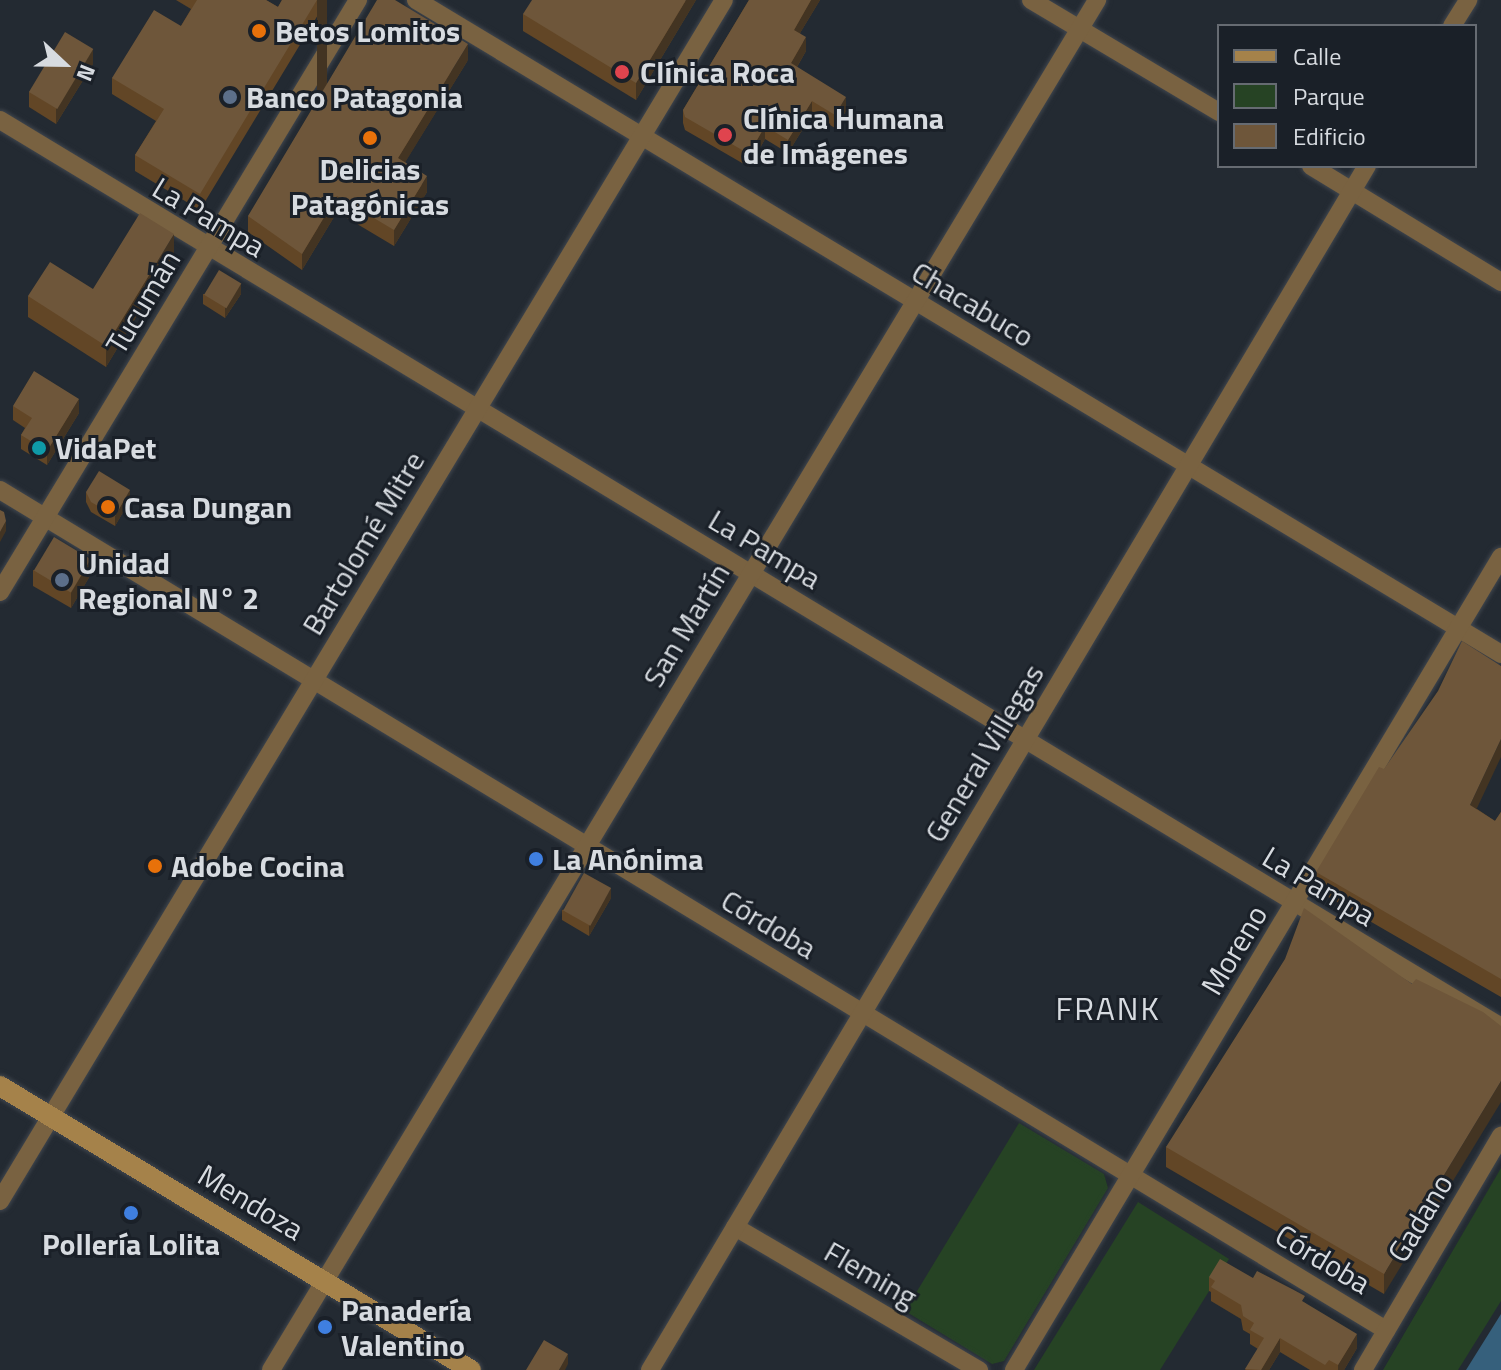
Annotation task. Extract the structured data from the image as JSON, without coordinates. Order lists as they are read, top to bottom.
{
  "streets": {
    "main road": ["Mendoza"],
    "street": [
      "La Pampa",
      "Tucumán",
      "Chacabuco",
      "Bartolomé Mitre",
      "San Martín",
      "General Villegas",
      "Córdoba",
      "Moreno",
      "Gadano",
      "Fleming"
    ]
  },
  "crossings": [
    ["La Pampa", "Tucumán"],
    ["La Pampa", "Bartolomé Mitre"],
    ["La Pampa", "San Martín"],
    ["La Pampa", "General Villegas"],
    ["La Pampa", "Moreno"],
    ["Tucumán", "Córdoba"],
    ["Chacabuco", "Bartolomé Mitre"],
    ["Chacabuco", "San Martín"],
    ["Chacabuco", "General Villegas"],
    ["Chacabuco", "Moreno"],
    ["Bartolomé Mitre", "Córdoba"],
    ["Bartolomé Mitre", "Mendoza"],
    ["San Martín", "Córdoba"],
    ["San Martín", "Mendoza"],
    ["General Villegas", "Córdoba"],
    ["General Villegas", "Fleming"],
    ["Córdoba", "Moreno"],
    ["Córdoba", "Gadano"]
  ],
  "districts": ["FRANK"],
  "places": [
    "Betos Lomitos",
    "Clínica Roca",
    "Banco Patagonia",
    "Clínica Humana de Imágenes",
    "Delicias Patagónicas",
    "VidaPet",
    "Casa Dungan",
    "Unidad Regional N° 2",
    "La Anónima",
    "Adobe Cocina",
    "Pollería Lolita",
    "Panadería Valentino"
  ],
  "legend": ["Calle", "Parque", "Edificio"],
  "north": "right"
}
